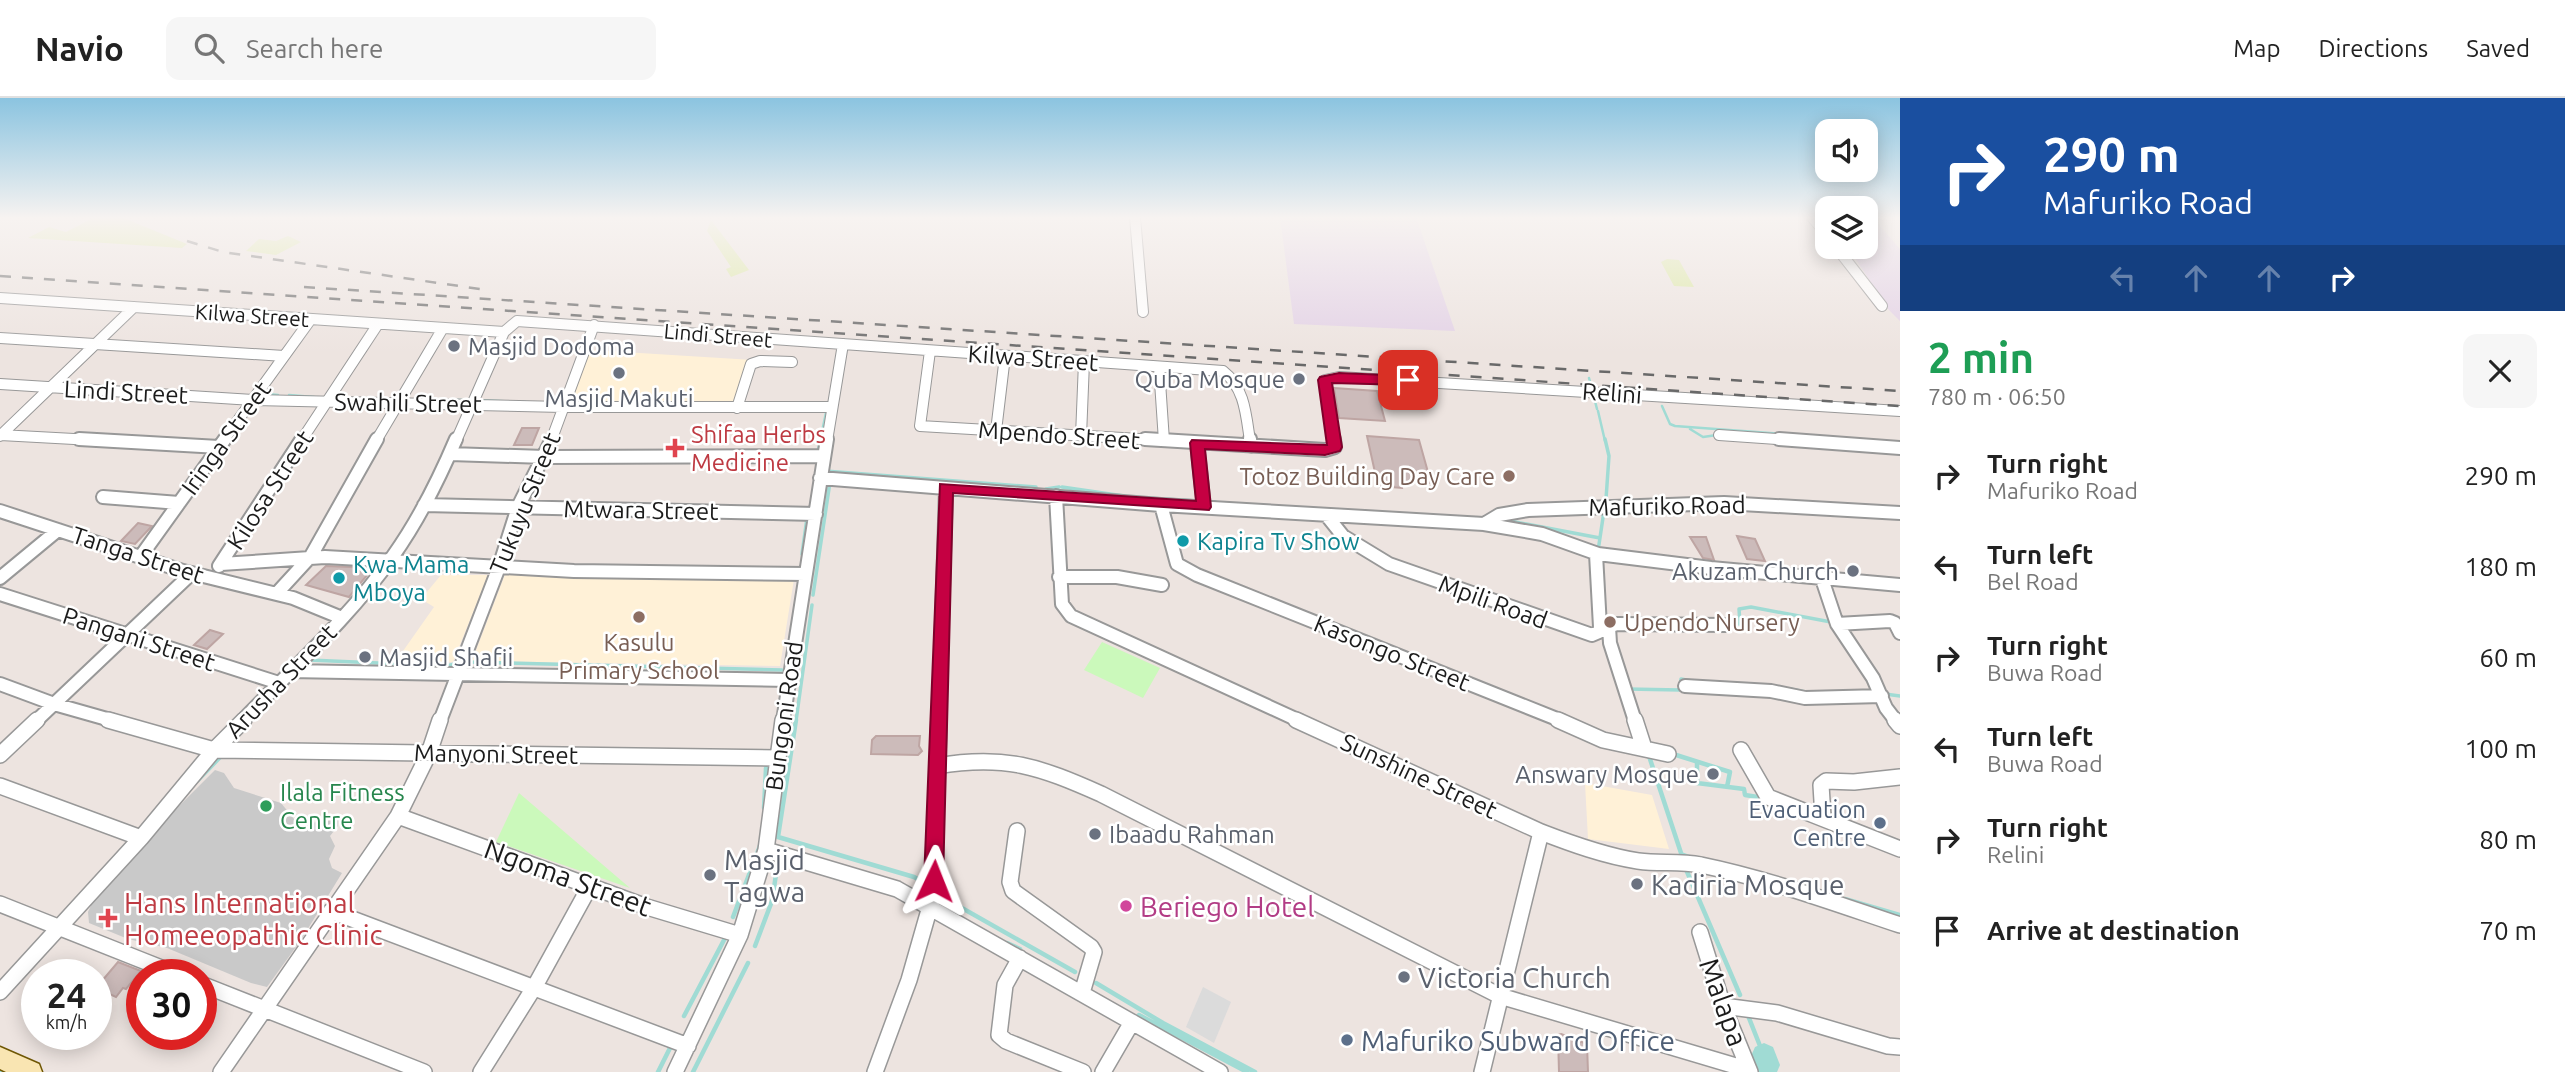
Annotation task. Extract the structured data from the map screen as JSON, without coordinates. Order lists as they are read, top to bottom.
{
  "streets": {
    "street": [
      "Kilwa Street",
      "Lindi Street",
      "Relini",
      "Swahili Street",
      "Mpendo Street",
      "Iringa Street",
      "Kilosa Street",
      "Tukuyu Street",
      "Mafuriko Road",
      "Mtwara Street",
      "Tanga Street",
      "Mpili Road",
      "Pangani Street",
      "Kasongo Street",
      "Arusha Street",
      "Bungoni Road",
      "Manyoni Street",
      "Sunshine Street",
      "Ngoma Street",
      "Malapa"
    ]
  },
  "crossings": [
    ["Kilwa Street", "Lindi Street"],
    ["Kilwa Street", "Mpendo Street"],
    ["Kilwa Street", "Iringa Street"],
    ["Kilwa Street", "Kilosa Street"],
    ["Kilwa Street", "Arusha Street"],
    ["Kilwa Street", "Bungoni Road"],
    ["Lindi Street", "Swahili Street"],
    ["Lindi Street", "Iringa Street"],
    ["Lindi Street", "Tukuyu Street"],
    ["Lindi Street", "Arusha Street"],
    ["Lindi Street", "Bungoni Road"],
    ["Relini", "Mpendo Street"],
    ["Swahili Street", "Iringa Street"],
    ["Swahili Street", "Kilosa Street"],
    ["Swahili Street", "Tukuyu Street"],
    ["Swahili Street", "Arusha Street"],
    ["Iringa Street", "Tanga Street"],
    ["Kilosa Street", "Tanga Street"],
    ["Tukuyu Street", "Mtwara Street"],
    ["Tukuyu Street", "Manyoni Street"],
    ["Tukuyu Street", "Ngoma Street"],
    ["Mafuriko Road", "Mpili Road"],
    ["Mafuriko Road", "Kasongo Street"],
    ["Mafuriko Road", "Bungoni Road"],
    ["Mafuriko Road", "Sunshine Street"],
    ["Mtwara Street", "Arusha Street"],
    ["Mtwara Street", "Bungoni Road"],
    ["Tanga Street", "Arusha Street"],
    ["Pangani Street", "Arusha Street"],
    ["Arusha Street", "Manyoni Street"],
    ["Bungoni Road", "Manyoni Street"],
    ["Bungoni Road", "Ngoma Street"]
  ],
  "places": {
    "other": [
      "Masjid Dodoma",
      "Masjid Makuti",
      "Quba Mosque",
      "Totoz Building Day Care",
      "Kapira Tv Show",
      "Akuzam Church",
      "Kwa Mama Mboya",
      "Kasulu Primary School",
      "Upendo Nursery",
      "Masjid Shafii",
      "Answary Mosque",
      "Ilala Fitness Centre",
      "Evacuation Centre",
      "Ibaadu Rahman",
      "Masjid Tagwa",
      "Kadiria Mosque",
      "Beriego Hotel",
      "Victoria Church",
      "Mafuriko Subward Office"
    ],
    "health": ["Shifaa Herbs Medicine", "Hans International Homeeopathic Clinic"]
  },
  "page": {
    "header": "Navio",
    "search": "Search here",
    "nav": ["Map", "Directions", "Saved"],
    "turn": ["290 m", "Mafuriko Road"],
    "heading": ["2 min", "780 m · 06:50"],
    "list": [
      {
        "name": "Turn right",
        "note": "Mafuriko Road",
        "value": "290 m"
      },
      {
        "name": "Turn left",
        "note": "Bel Road",
        "value": "180 m"
      },
      {
        "name": "Turn right",
        "note": "Buwa Road",
        "value": "60 m"
      },
      {
        "name": "Turn left",
        "note": "Buwa Road",
        "value": "100 m"
      },
      {
        "name": "Turn right",
        "note": "Relini",
        "value": "80 m"
      },
      {
        "name": "Arrive at destination",
        "value": "70 m"
      }
    ],
    "speed": "24 km/h",
    "limit": "30"
  }
}
